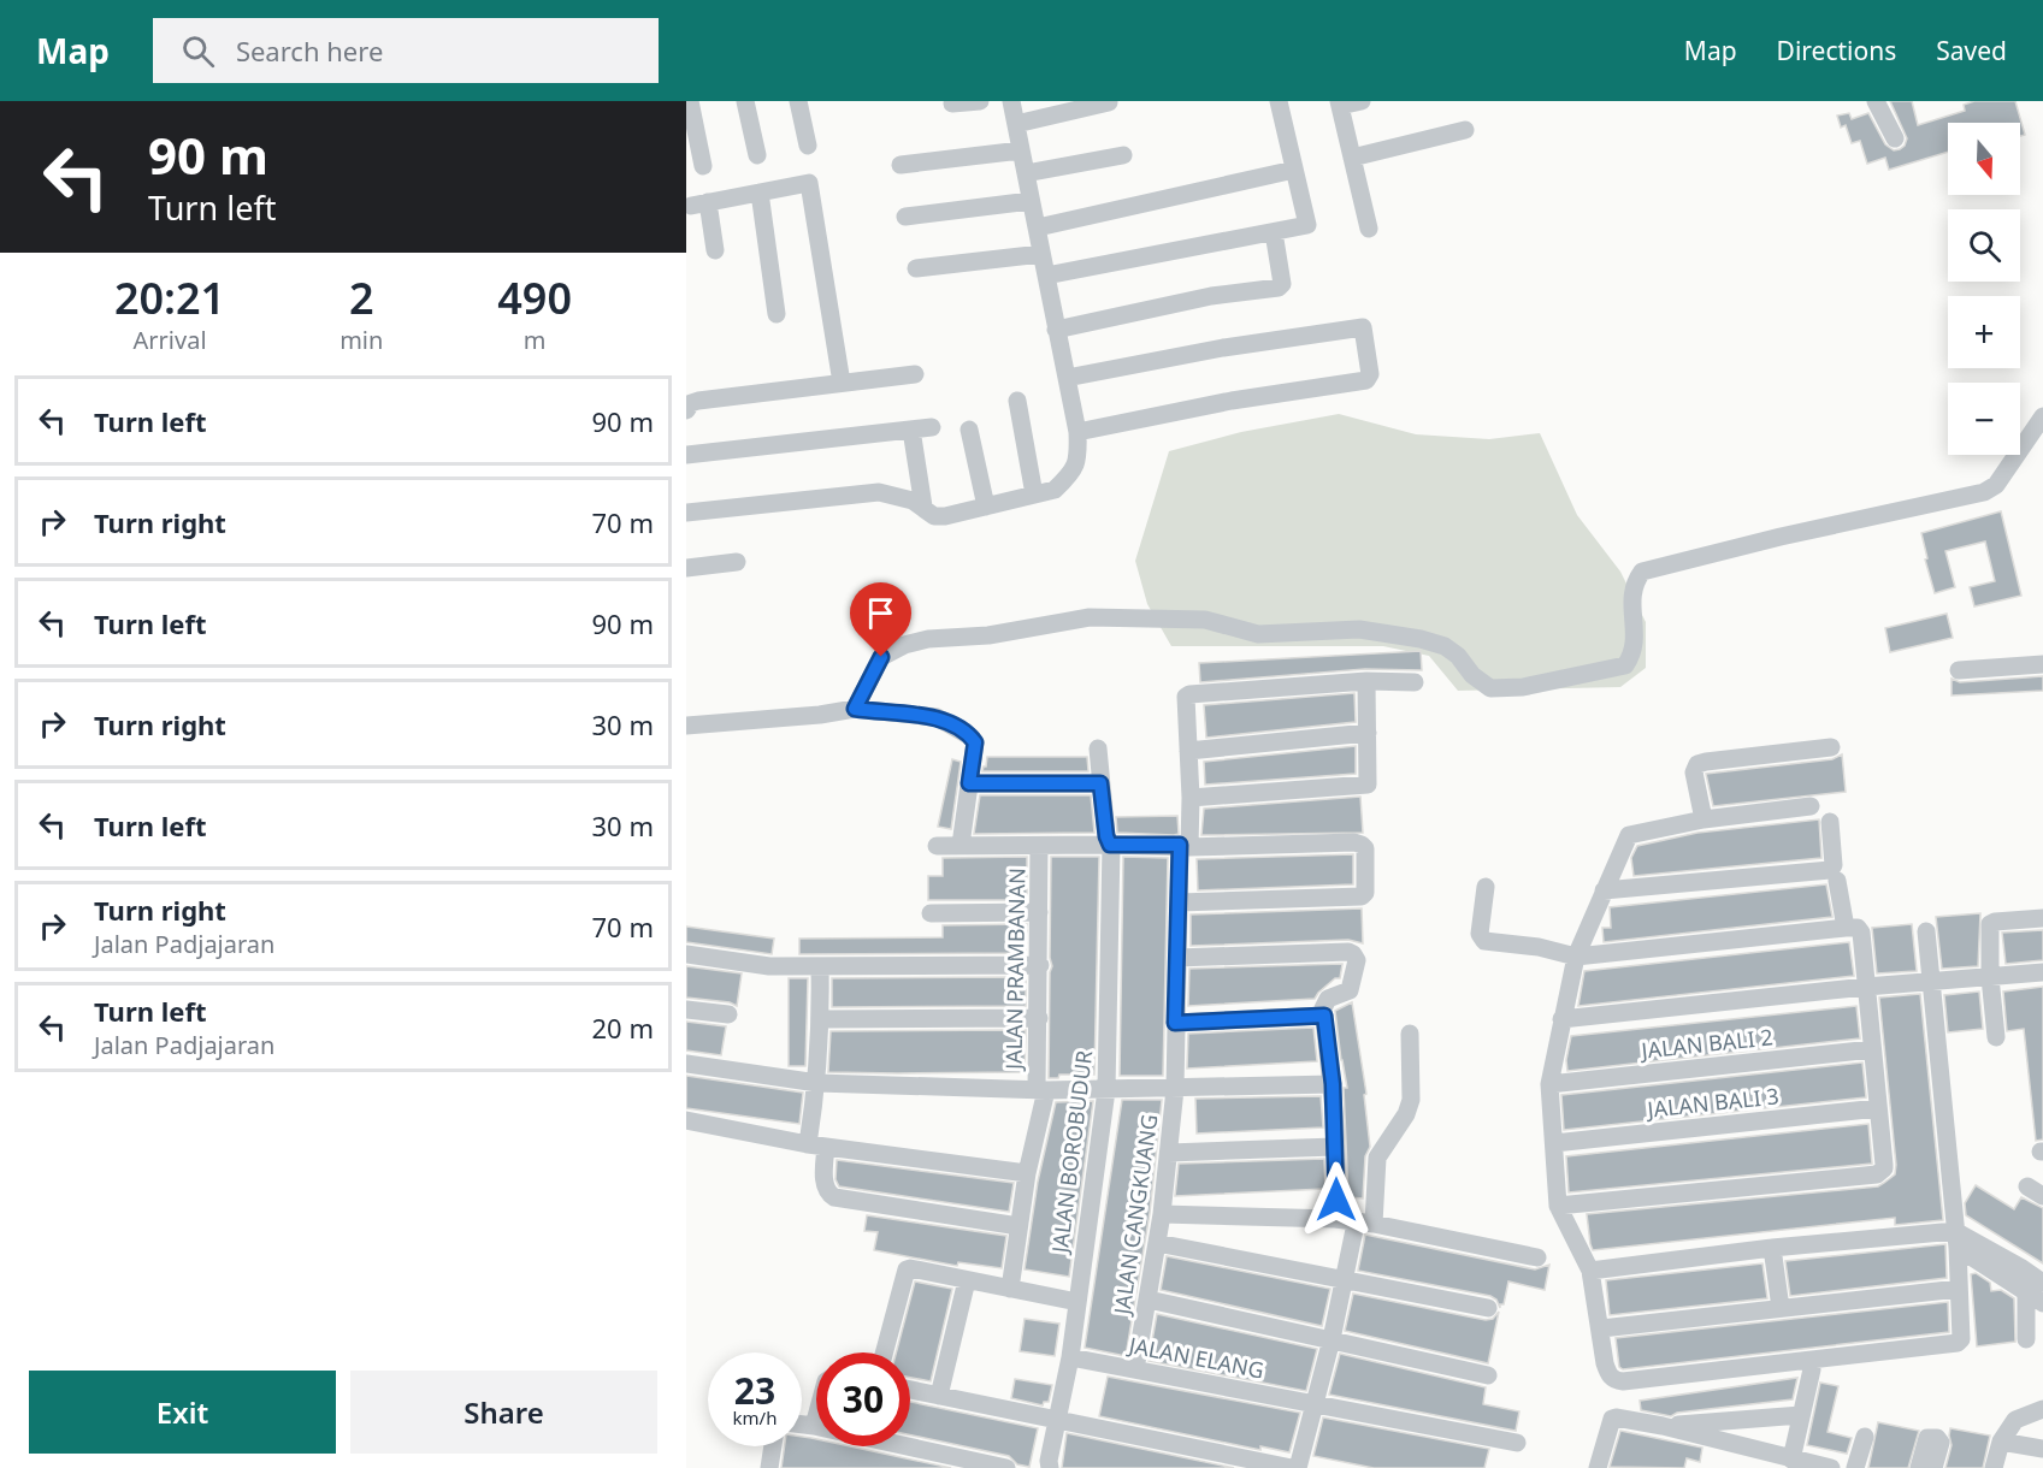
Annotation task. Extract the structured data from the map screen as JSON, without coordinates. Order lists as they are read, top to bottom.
{
  "streets": {
    "street": [
      "JALAN PRAMBANAN",
      "JALAN BALI 2",
      "JALAN BALI 3",
      "JALAN BOROBUDUR",
      "JALAN CANGKUANG",
      "JALAN ELANG"
    ]
  },
  "crossings": [
    ["JALAN PRAMBANAN", "JALAN CANGKUANG"],
    ["JALAN BOROBUDUR", "JALAN CANGKUANG"],
    ["JALAN BOROBUDUR", "JALAN ELANG"],
    ["JALAN CANGKUANG", "JALAN ELANG"]
  ],
  "north": "bottom",
  "page": {
    "header": "Map",
    "search": "Search here",
    "nav": ["Map", "Directions", "Saved"],
    "turn": ["90 m", "Turn left"],
    "map_buttons": ["+", "−"],
    "eta": [
      "20:21",
      "Arrival",
      "2",
      "min",
      "490",
      "m"
    ],
    "list": [
      {
        "name": "Turn left",
        "value": "90 m"
      },
      {
        "name": "Turn right",
        "value": "70 m"
      },
      {
        "name": "Turn left",
        "value": "90 m"
      },
      {
        "name": "Turn right",
        "value": "30 m"
      },
      {
        "name": "Turn left",
        "value": "30 m"
      },
      {
        "name": "Turn right",
        "note": "Jalan Padjajaran",
        "value": "70 m"
      },
      {
        "name": "Turn left",
        "note": "Jalan Padjajaran",
        "value": "20 m"
      }
    ],
    "speed": "23 km/h",
    "limit": "30",
    "buttons": ["Exit", "Share"]
  }
}
